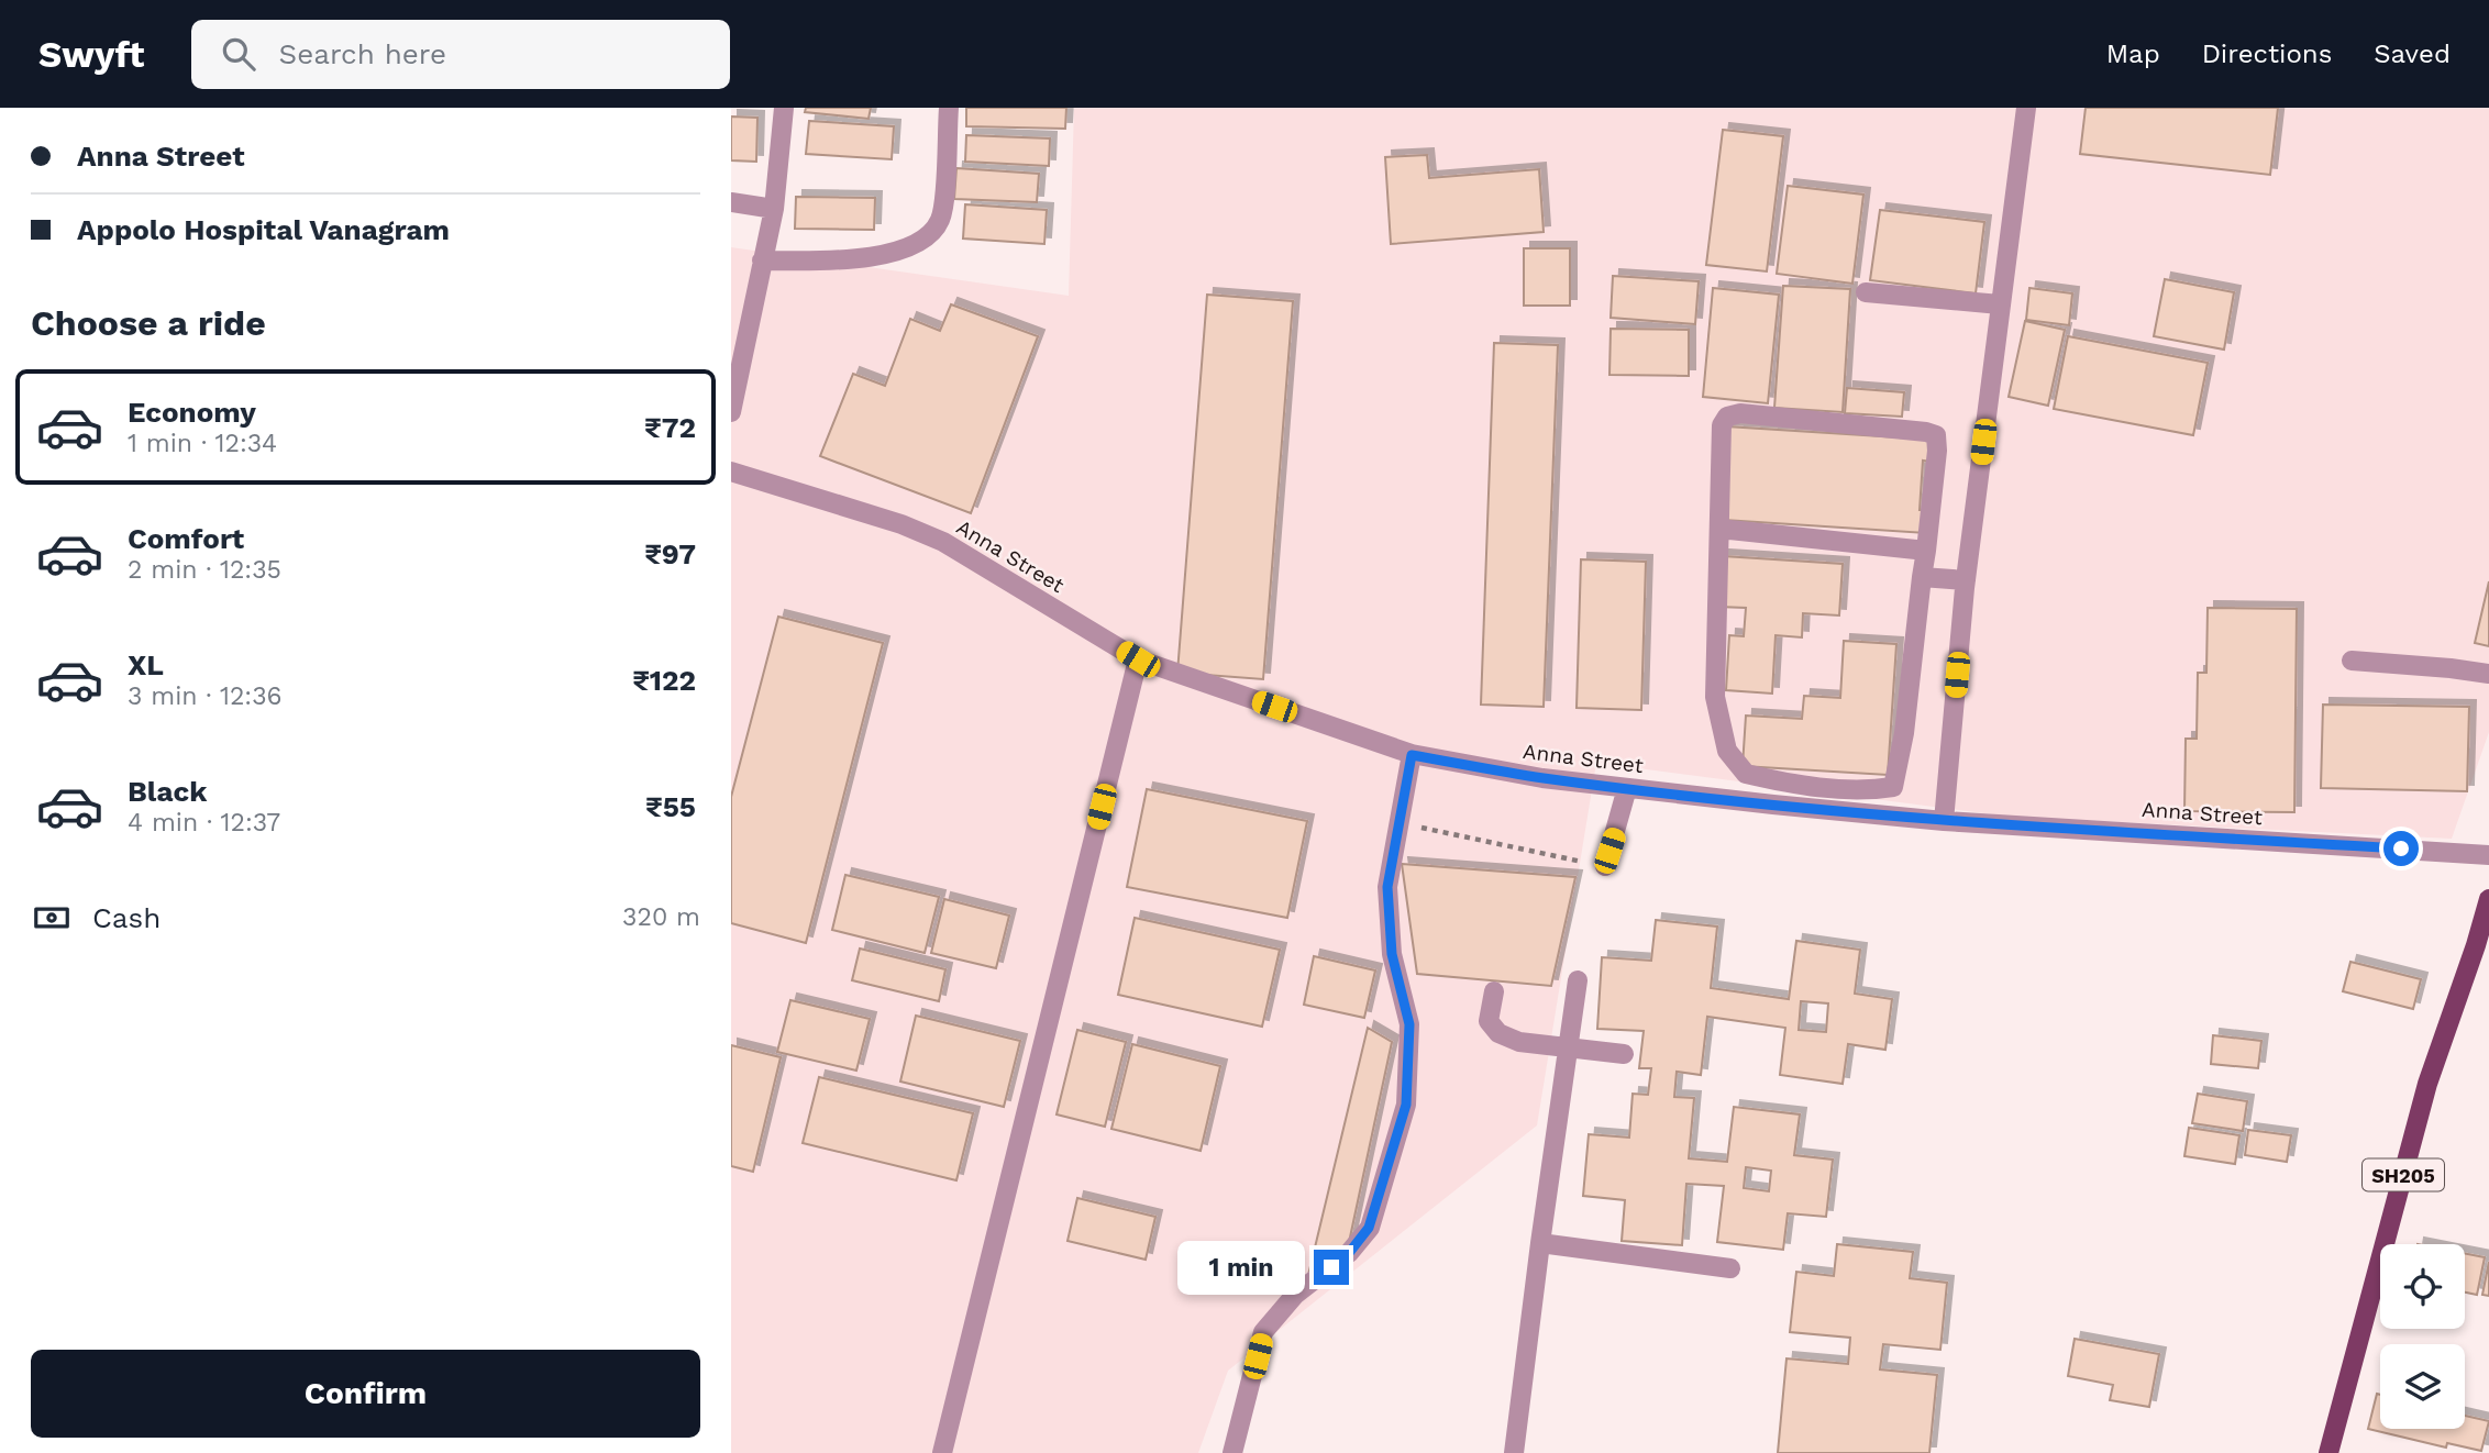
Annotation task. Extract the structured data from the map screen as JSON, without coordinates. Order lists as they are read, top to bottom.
{
  "streets": {
    "main road": ["SH205"],
    "street": ["Anna Street"]
  },
  "page": {
    "header": "Swyft",
    "search": "Search here",
    "nav": ["Map", "Directions", "Saved"],
    "banner": ["Anna Street", "Appolo Hospital Vanagram"],
    "heading": "Choose a ride",
    "list": [
      {
        "name": "Economy",
        "note": "1 min · 12:34",
        "value": "₹72"
      },
      {
        "name": "Comfort",
        "note": "2 min · 12:35",
        "value": "₹97"
      },
      {
        "name": "XL",
        "note": "3 min · 12:36",
        "value": "₹122"
      },
      {
        "name": "Black",
        "note": "4 min · 12:37",
        "value": "₹55"
      }
    ],
    "pay": ["Cash", "320 m"],
    "bubble": "1 min",
    "buttons": "Confirm"
  }
}
